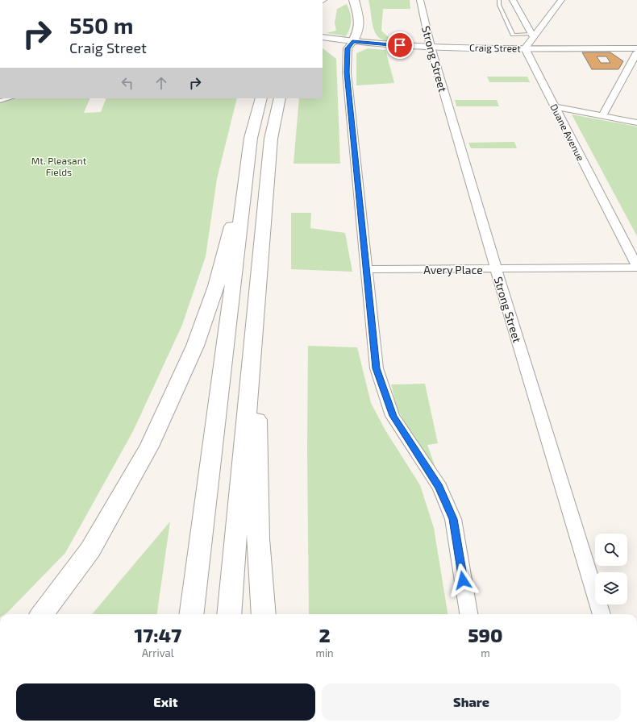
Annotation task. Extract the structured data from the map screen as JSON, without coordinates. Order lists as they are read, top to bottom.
{
  "streets": {
    "street": [
      "Craig Street",
      "Strong Street",
      "Duane Avenue",
      "Avery Place"
    ]
  },
  "crossings": [
    ["Craig Street", "Strong Street"],
    ["Craig Street", "Duane Avenue"],
    ["Strong Street", "Avery Place"],
    ["Duane Avenue", "Avery Place"]
  ],
  "parks": ["Mt. Pleasant Fields"],
  "page": {
    "turn": ["550 m", "Craig Street"],
    "eta": [
      "17:47",
      "Arrival",
      "2",
      "min",
      "590",
      "m"
    ],
    "buttons": ["Exit", "Share"]
  }
}
